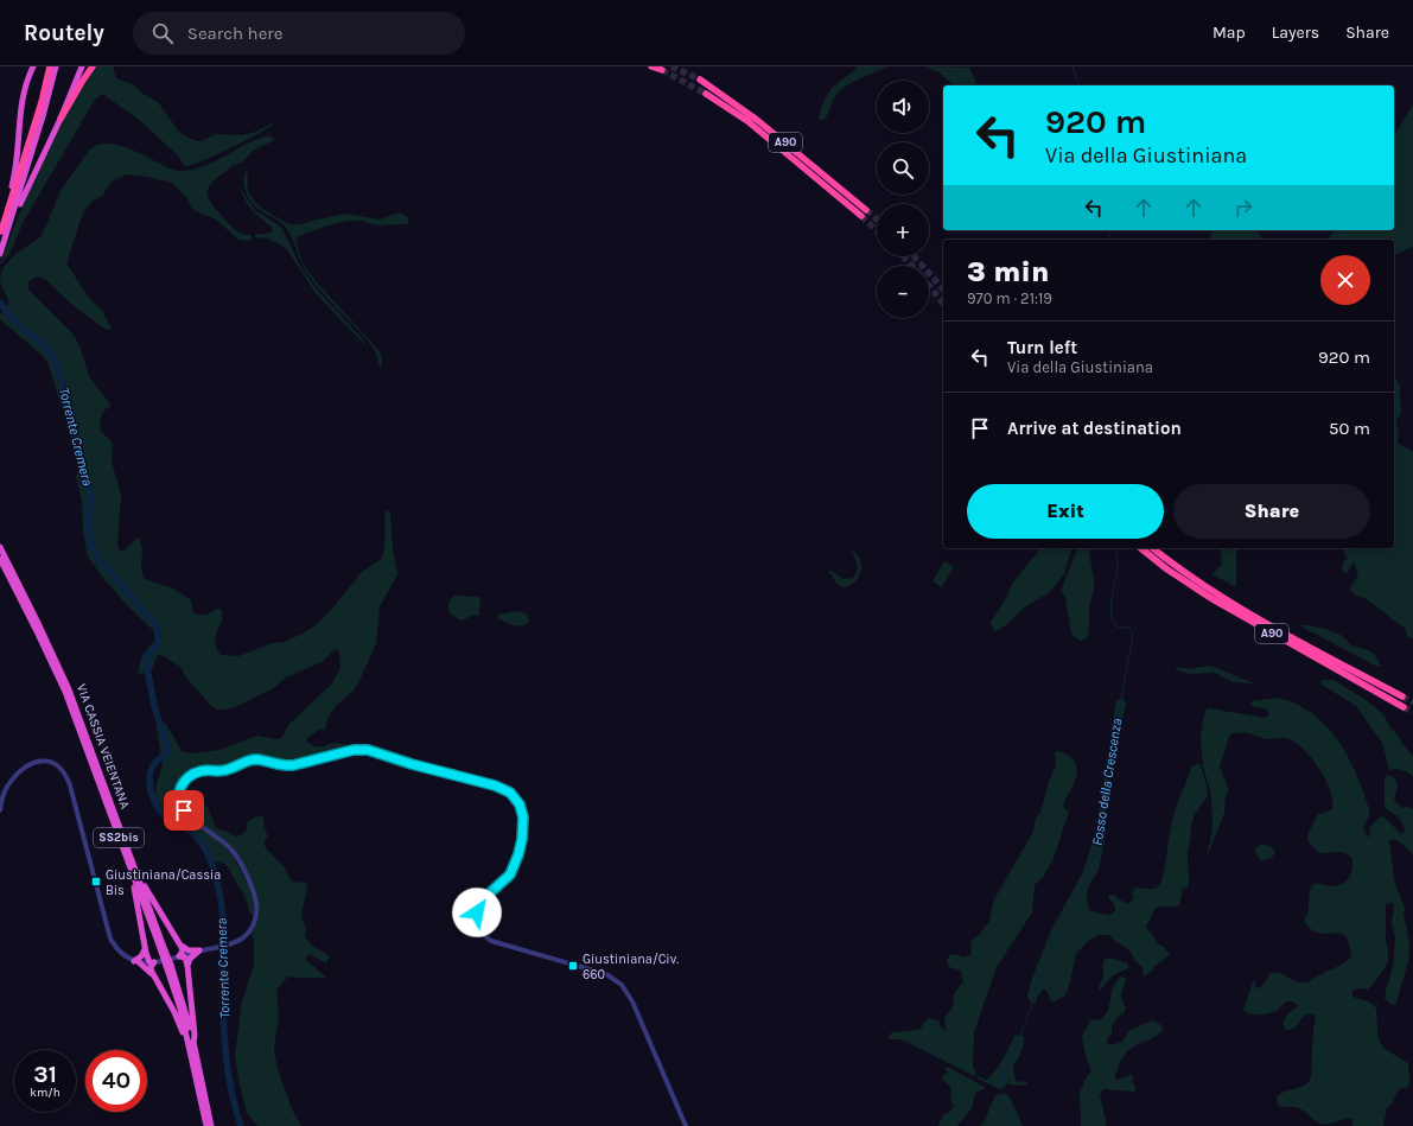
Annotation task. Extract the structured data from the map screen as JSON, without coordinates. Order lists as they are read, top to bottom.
{
  "streets": {
    "highway": ["A90", "VIA CASSIA VEIENTANA", "SS2bis"]
  },
  "water": ["Torrente Cremera", "Fosso della Crescenza"],
  "places": {
    "transit": ["Giustiniana/Cassia Bis", "Giustiniana/Civ. 660"]
  },
  "page": {
    "header": "Routely",
    "search": "Search here",
    "nav": ["Map", "Layers", "Share"],
    "map_buttons": ["+", "−"],
    "turn": ["920 m", "Via della Giustiniana"],
    "heading": ["3 min", "970 m · 21:19"],
    "list": [
      {
        "name": "Turn left",
        "note": "Via della Giustiniana",
        "value": "920 m"
      },
      {
        "name": "Arrive at destination",
        "value": "50 m"
      }
    ],
    "buttons": ["Exit", "Share"],
    "speed": "31 km/h",
    "limit": "40"
  }
}
